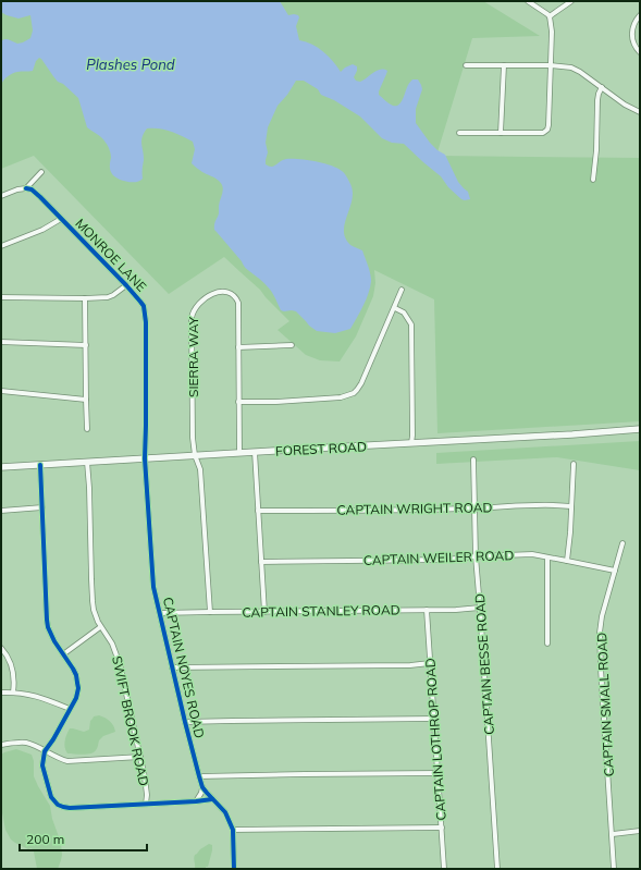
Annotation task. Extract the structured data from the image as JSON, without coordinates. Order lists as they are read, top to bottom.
{
  "streets": {
    "main road": ["FOREST ROAD"],
    "street": [
      "MONROE LANE",
      "SIERRA WAY",
      "CAPTAIN WRIGHT ROAD",
      "CAPTAIN WEILER ROAD",
      "CAPTAIN STANLEY ROAD",
      "CAPTAIN BESSE ROAD",
      "CAPTAIN NOYES ROAD",
      "CAPTAIN SMALL ROAD",
      "SWIFT BROOK ROAD",
      "CAPTAIN LOTHROP ROAD"
    ]
  },
  "crossings": [
    ["MONROE LANE", "FOREST ROAD"],
    ["MONROE LANE", "CAPTAIN NOYES ROAD"],
    ["SIERRA WAY", "FOREST ROAD"],
    ["FOREST ROAD", "CAPTAIN NOYES ROAD"],
    ["FOREST ROAD", "SWIFT BROOK ROAD"],
    ["CAPTAIN WRIGHT ROAD", "CAPTAIN BESSE ROAD"],
    ["CAPTAIN WEILER ROAD", "CAPTAIN BESSE ROAD"],
    ["CAPTAIN WEILER ROAD", "CAPTAIN SMALL ROAD"],
    ["CAPTAIN STANLEY ROAD", "CAPTAIN BESSE ROAD"],
    ["CAPTAIN STANLEY ROAD", "CAPTAIN NOYES ROAD"],
    ["CAPTAIN STANLEY ROAD", "CAPTAIN LOTHROP ROAD"]
  ],
  "water": ["Plashes Pond"],
  "scale_bar": "200 m"
}
